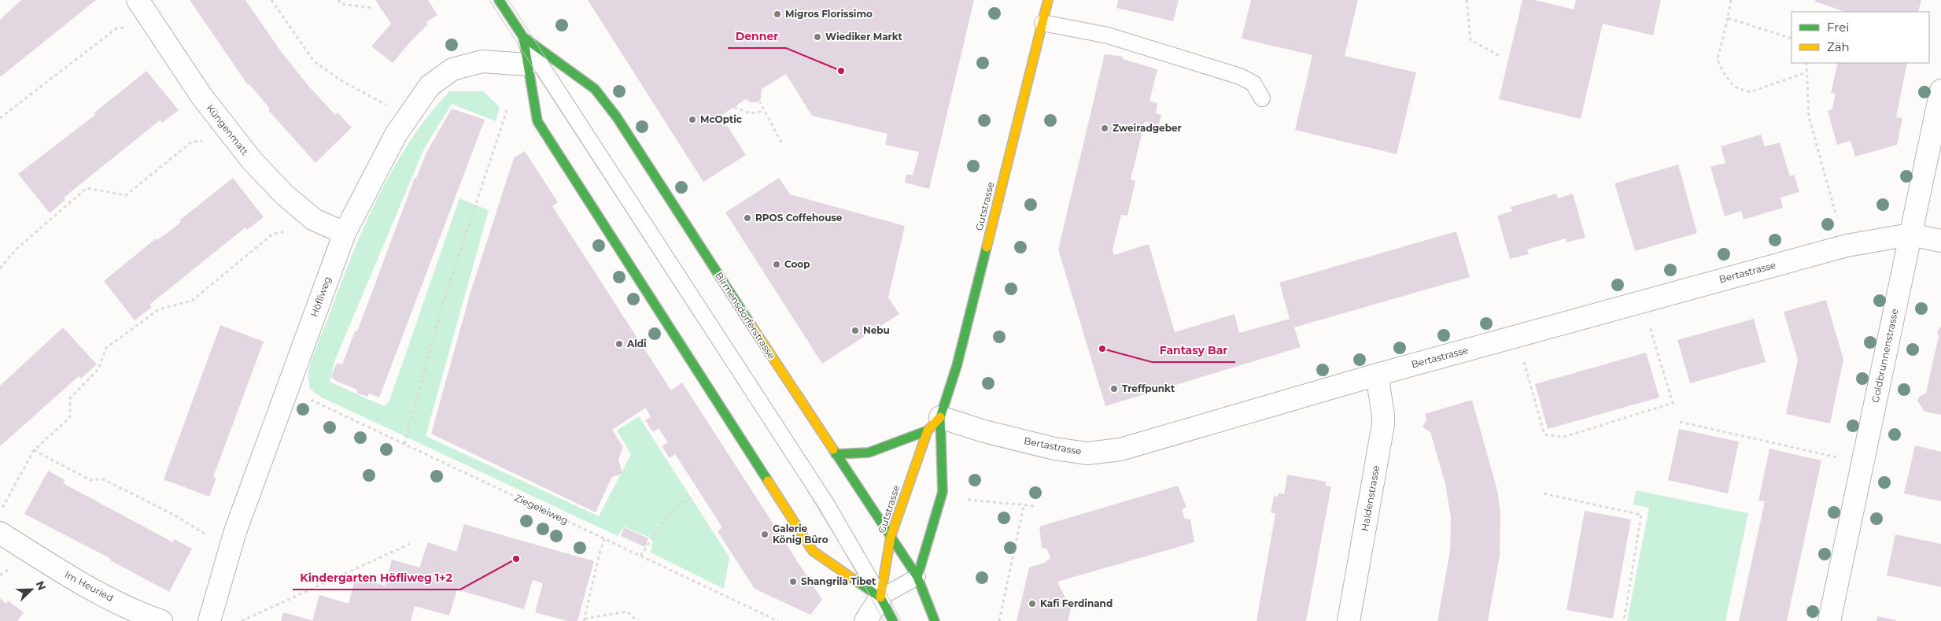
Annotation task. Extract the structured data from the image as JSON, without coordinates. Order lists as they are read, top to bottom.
{
  "streets": {
    "main road": ["Gutstrasse", "Birmensdorferstrasse"],
    "street": [
      "Küngenmatt",
      "Bertastrasse",
      "Höfliweg",
      "Goldbrunnenstrasse",
      "Haldenstrasse",
      "Im Heuried"
    ],
    "path": ["Ziegeleiweg"]
  },
  "crossings": [
    ["Küngenmatt", "Höfliweg"],
    ["Gutstrasse", "Bertastrasse"],
    ["Gutstrasse", "Birmensdorferstrasse"],
    ["Bertastrasse", "Goldbrunnenstrasse"],
    ["Bertastrasse", "Haldenstrasse"],
    ["Höfliweg", "Birmensdorferstrasse"]
  ],
  "places": [
    "Migros Florissimo",
    "Wiediker Markt",
    "Denner",
    "McOptic",
    "Zweiradgeber",
    "RPOS Coffehouse",
    "Coop",
    "Nebu",
    "Aldi",
    "Fantasy Bar",
    "Treffpunkt",
    "Galerie König Büro",
    "Kindergarten Höfliweg 1+2",
    "Shangrila Tibet",
    "Kafi Ferdinand"
  ],
  "legend": ["Frei", "Zäh"],
  "north": "top right"
}
